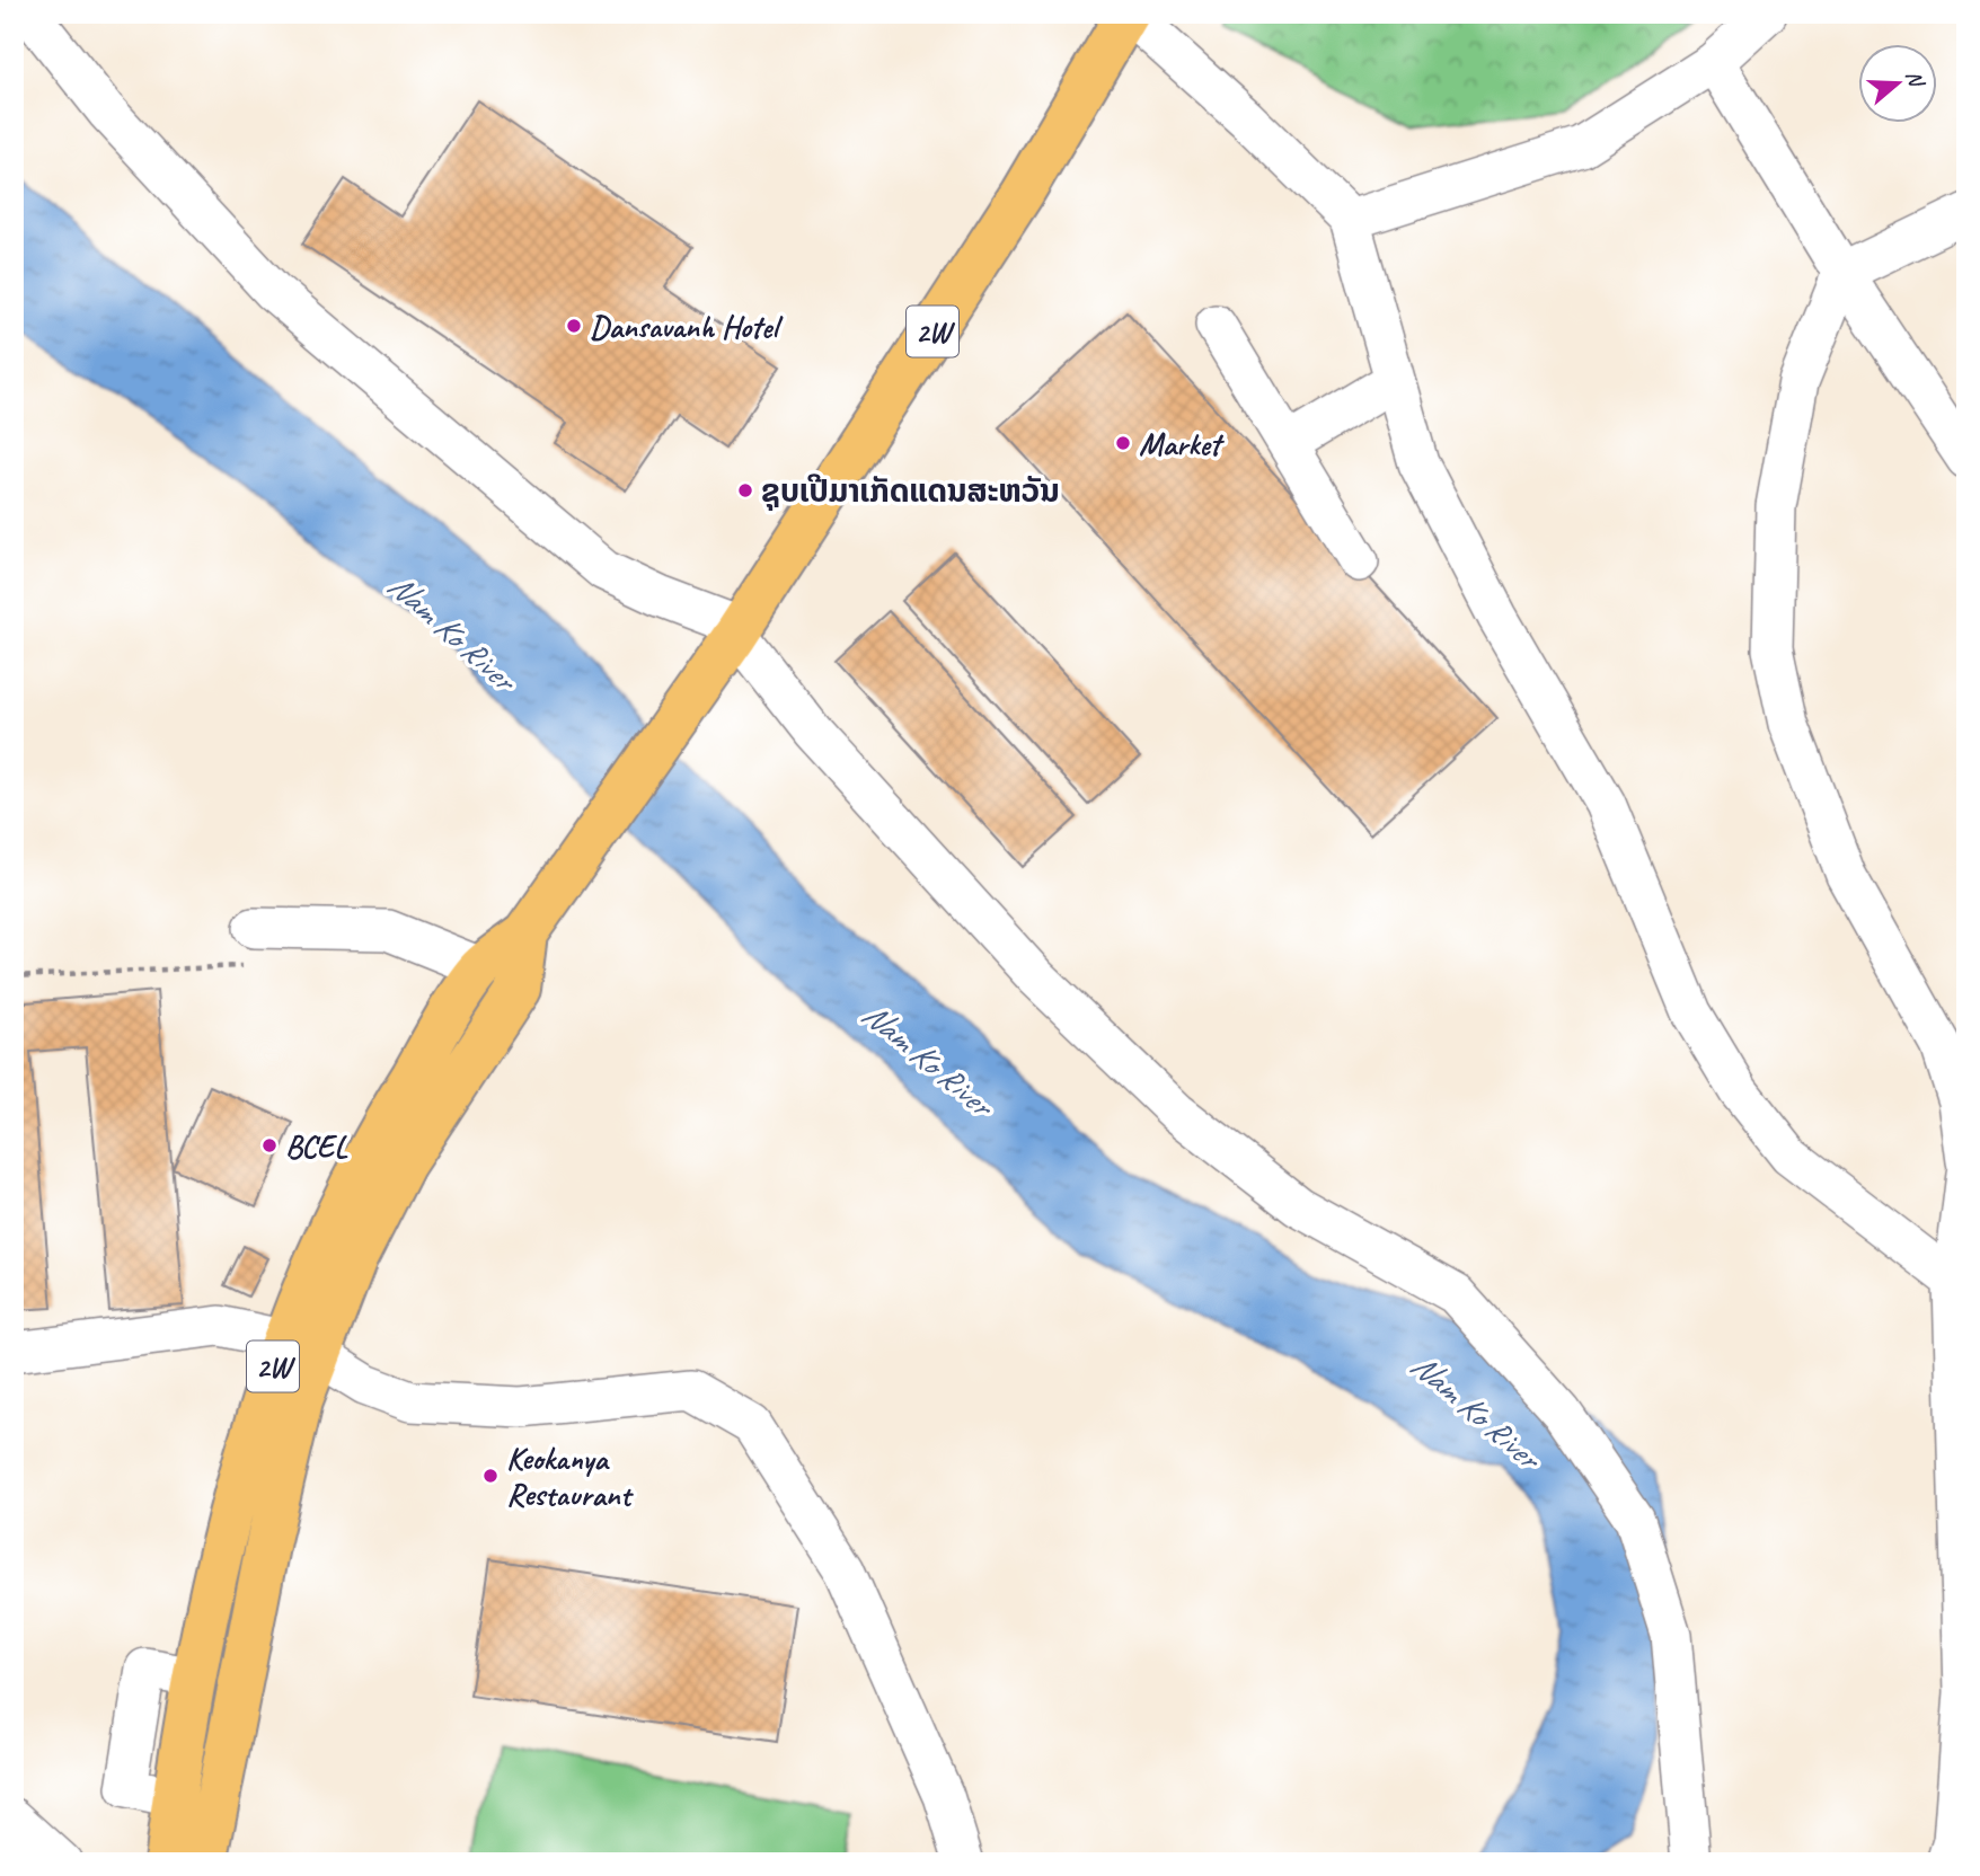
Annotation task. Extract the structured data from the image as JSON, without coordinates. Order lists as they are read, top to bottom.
{
  "streets": {
    "highway": ["2W"]
  },
  "water": ["Nam Ko River"],
  "places": [
    "Dansavanh Hotel",
    "Market",
    "ຊຸບເປີມາເກັດແດນສະຫວັນ",
    "BCEL",
    "Keokanya Restaurant"
  ],
  "north": "right"
}
